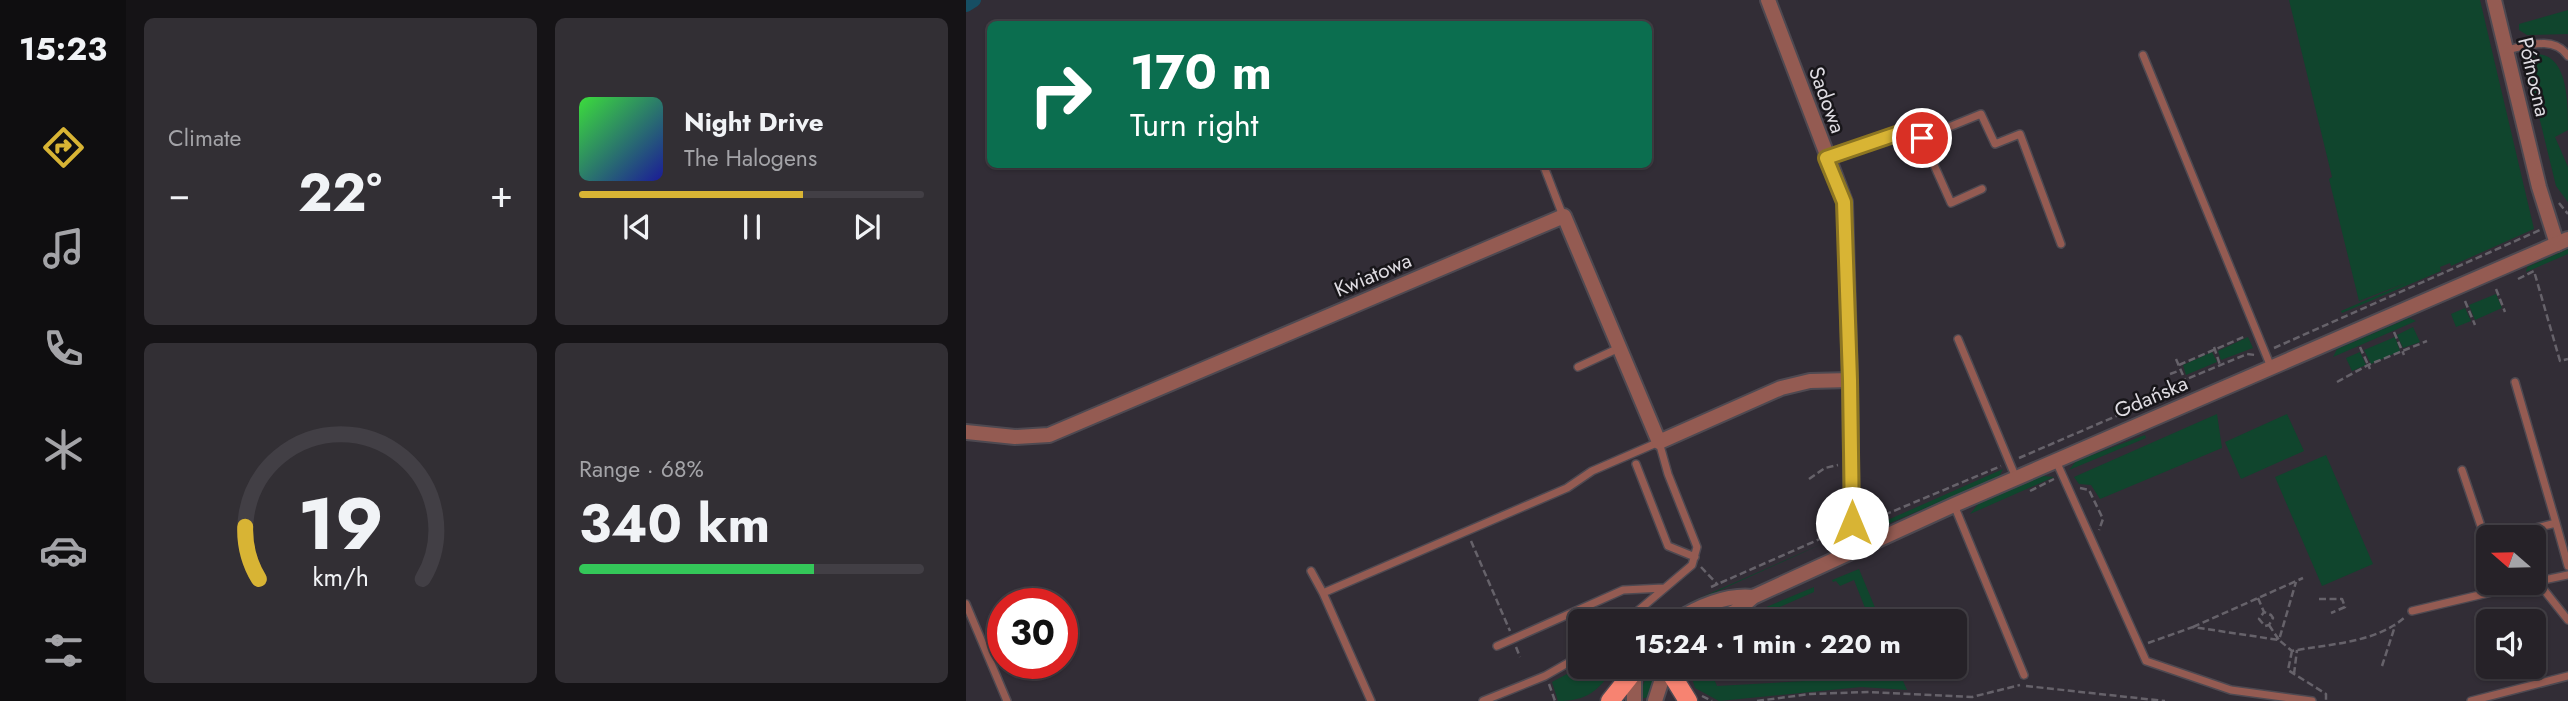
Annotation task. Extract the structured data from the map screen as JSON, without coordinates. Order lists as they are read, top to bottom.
{
  "streets": {
    "street": [
      "Północna",
      "Sadowa",
      "Kwiatowa",
      "Gdańska"
    ]
  },
  "crossings": [
    ["Północna", "Gdańska"],
    ["Sadowa", "Gdańska"]
  ],
  "north": "left",
  "page": {
    "tabs": "15:23",
    "tile": [
      "Climate",
      ["Range · 68%", "340 km"]
    ],
    "turn": ["170 m", "Turn right"],
    "song": ["Night Drive", "The Halogens"],
    "heat": ["−", "22°", "+"],
    "limit": "30",
    "trip": "15:24 · 1 min · 220 m",
    "gauge": ["19", "km/h"]
  }
}
